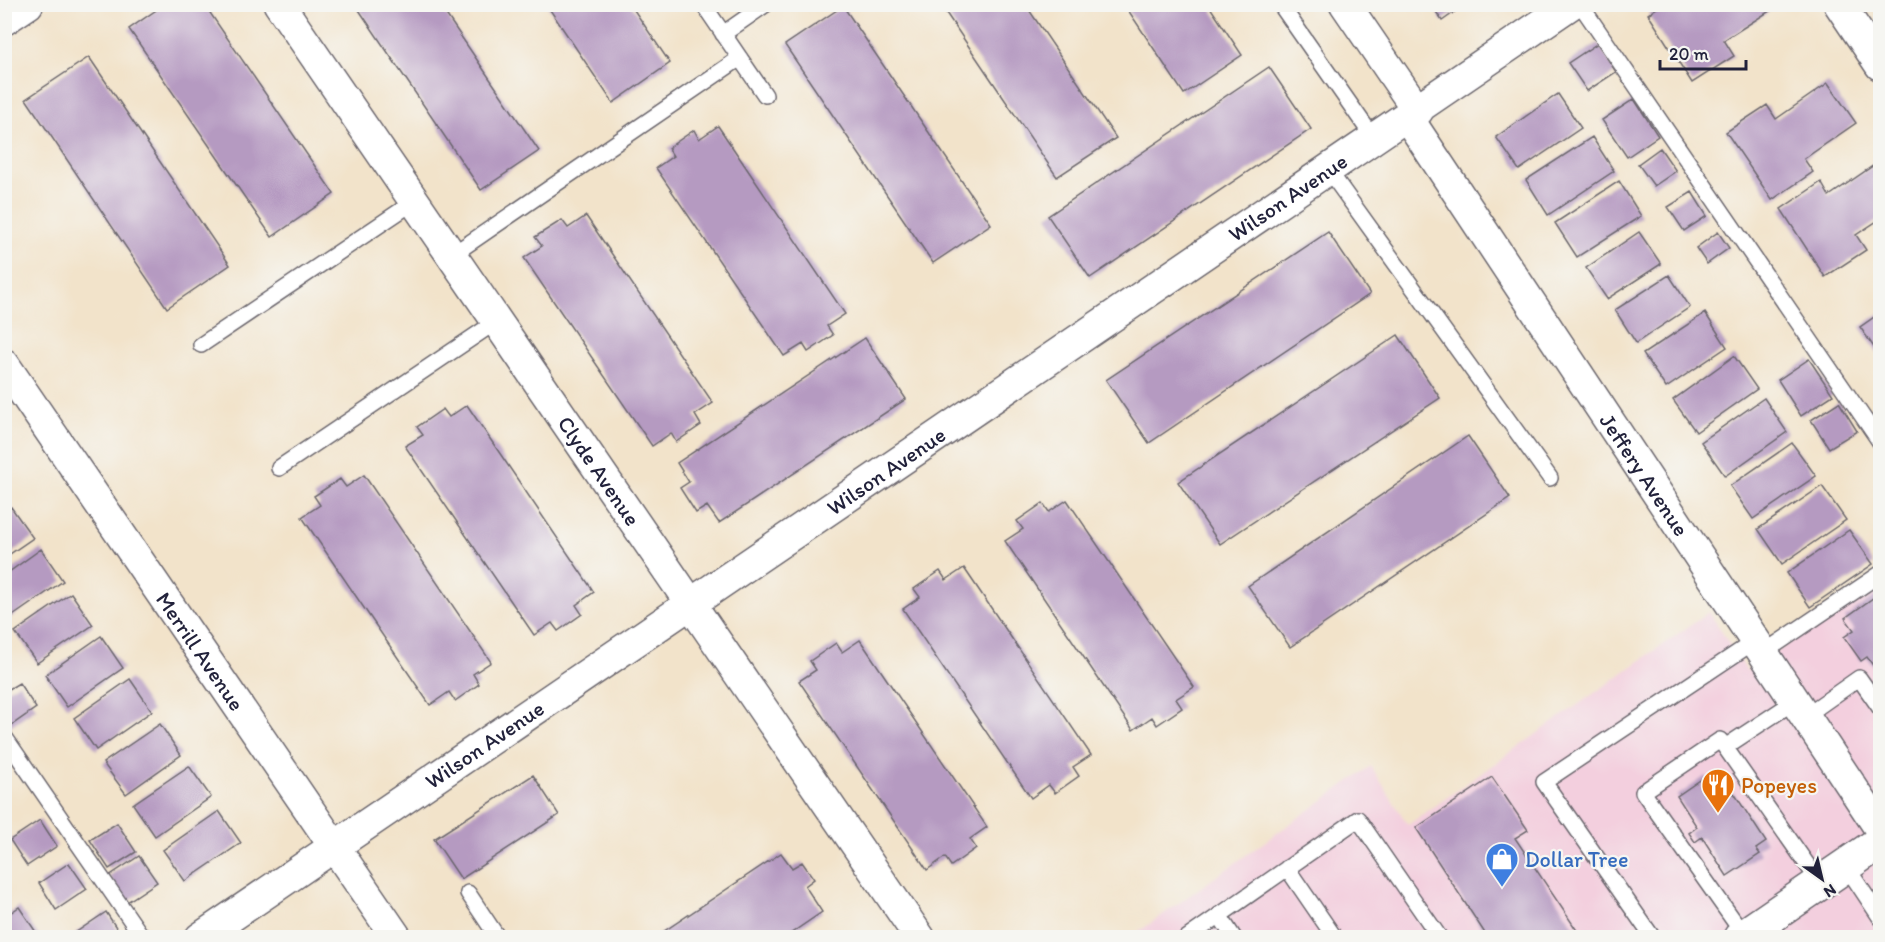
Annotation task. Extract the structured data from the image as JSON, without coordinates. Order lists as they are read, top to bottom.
{
  "streets": {
    "street": [
      "Wilson Avenue",
      "Clyde Avenue",
      "Jeffery Avenue",
      "Merrill Avenue"
    ]
  },
  "crossings": [
    ["Wilson Avenue", "Clyde Avenue"],
    ["Wilson Avenue", "Jeffery Avenue"],
    ["Wilson Avenue", "Merrill Avenue"]
  ],
  "places": {
    "restaurant": ["Popeyes"],
    "shop": ["Dollar Tree"]
  },
  "scale_bar": "20 m",
  "north": "bottom right"
}
